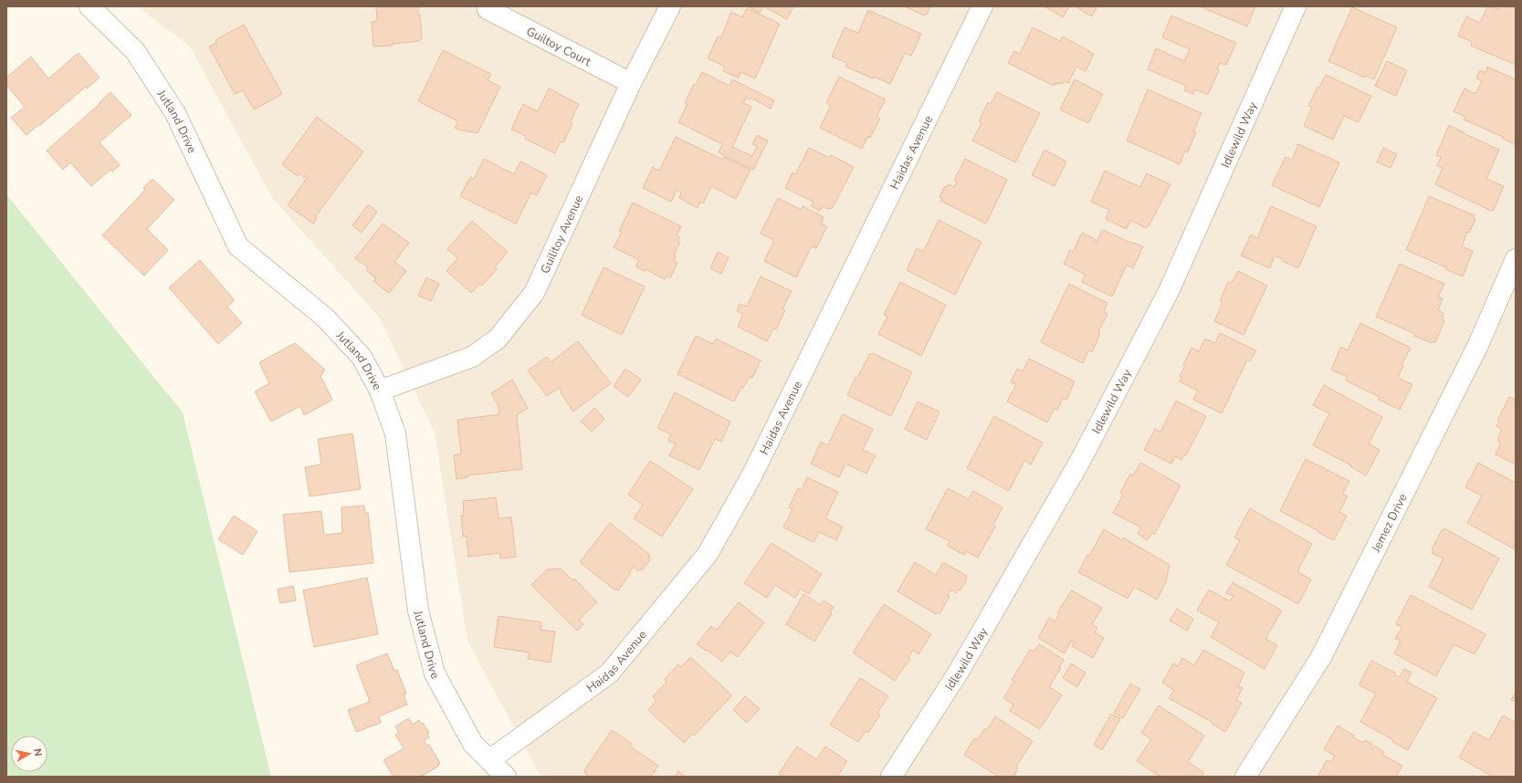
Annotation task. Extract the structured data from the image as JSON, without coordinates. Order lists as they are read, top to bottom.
{
  "streets": {
    "street": [
      "Guiltoy Court",
      "Jutland Drive",
      "Idlewild Way",
      "Haidas Avenue",
      "Guilitoy Avenue",
      "Jemez Drive"
    ]
  },
  "crossings": [
    ["Guiltoy Court", "Guilitoy Avenue"],
    ["Jutland Drive", "Haidas Avenue"],
    ["Jutland Drive", "Guilitoy Avenue"]
  ],
  "north": "right"
}
